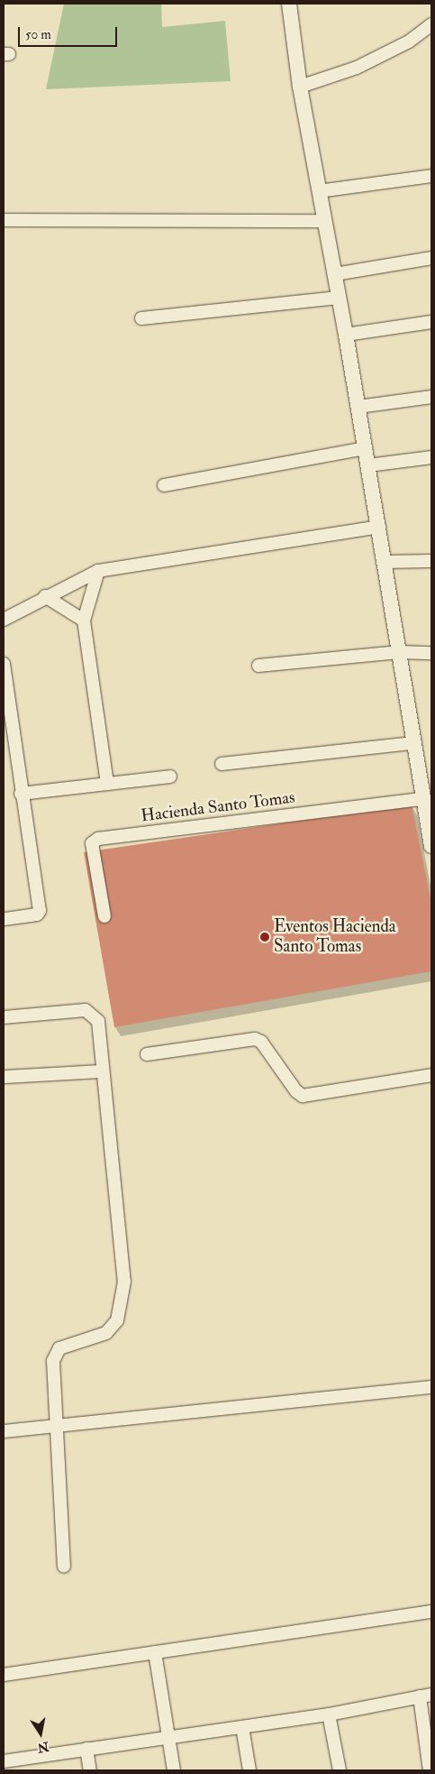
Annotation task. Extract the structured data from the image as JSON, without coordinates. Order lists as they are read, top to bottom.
{
  "streets": {
    "street": ["Hacienda Santo Tomas"]
  },
  "places": ["Eventos Hacienda Santo Tomas"],
  "scale_bar": "50 m",
  "north": "bottom"
}
